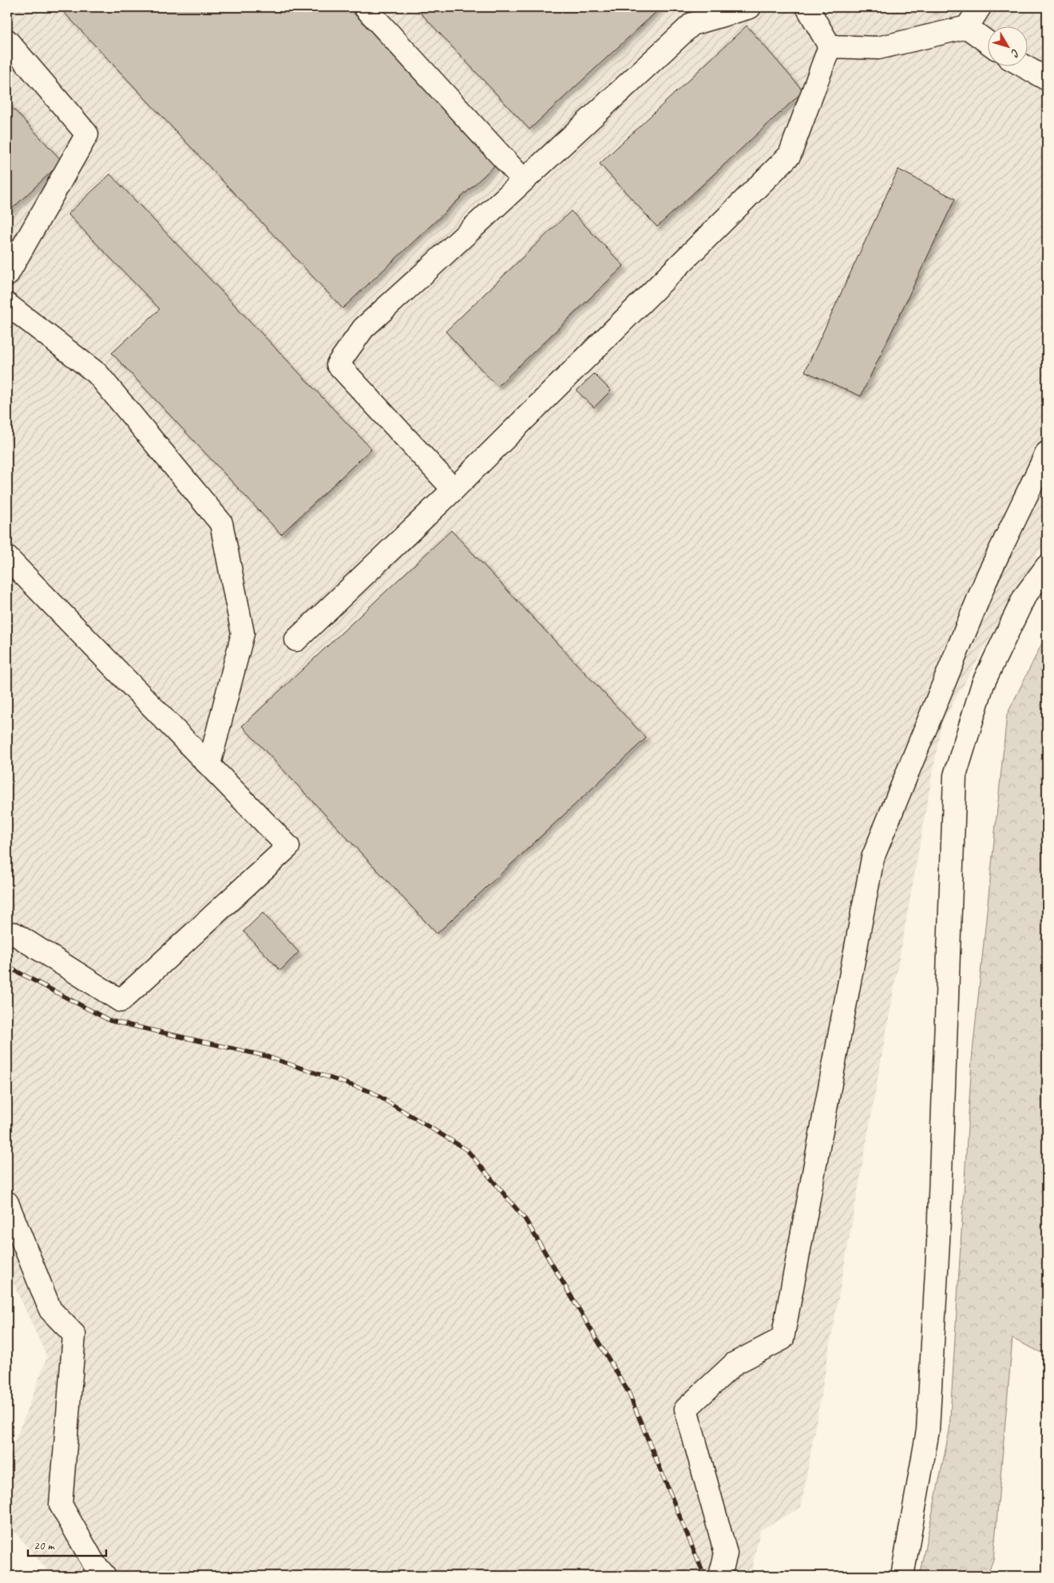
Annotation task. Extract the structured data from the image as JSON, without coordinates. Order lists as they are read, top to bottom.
{
  "scale_bar": "20 m",
  "north": "bottom right"
}
